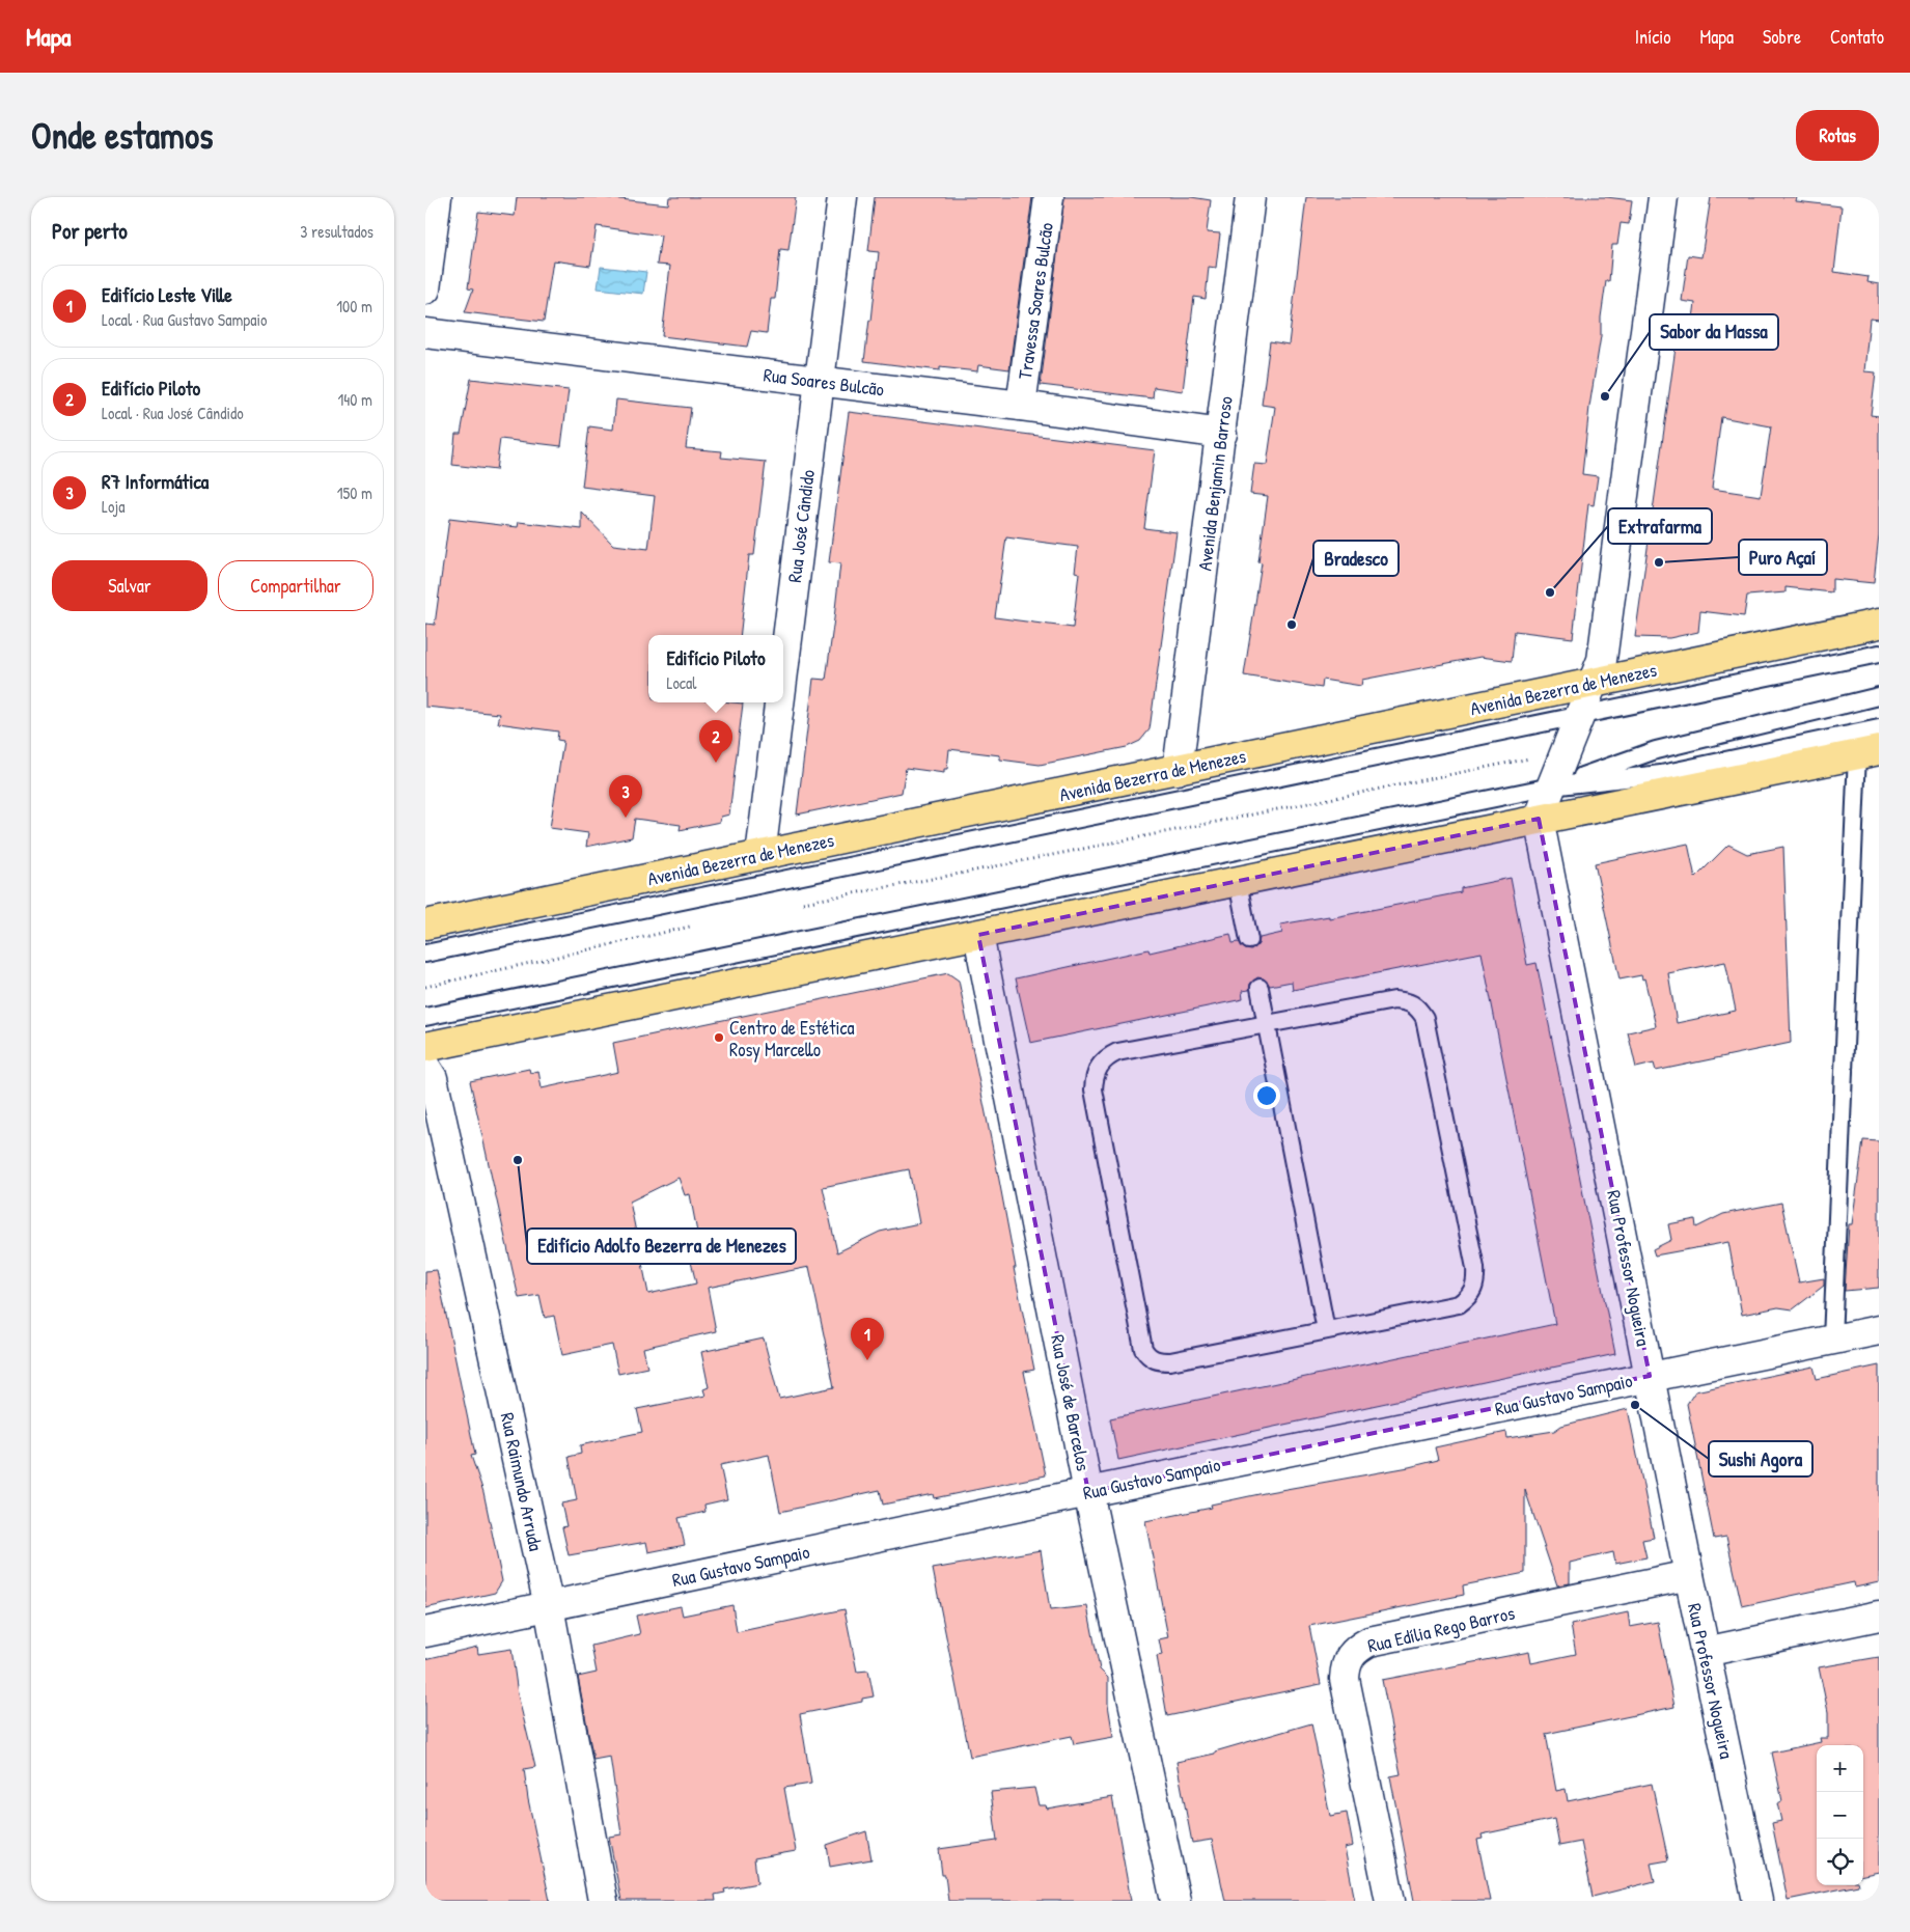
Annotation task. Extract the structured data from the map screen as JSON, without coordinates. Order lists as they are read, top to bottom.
{
  "streets": {
    "main road": ["Avenida Bezerra de Menezes"],
    "street": [
      "Travessa Soares Bulcão",
      "Rua Soares Bulcão",
      "Avenida Benjamin Barroso",
      "Rua José Cândido",
      "Rua Professor Nogueira",
      "Rua Gustavo Sampaio",
      "Rua José de Barcelos",
      "Rua Raimundo Arruda",
      "Rua Edília Rego Barros"
    ]
  },
  "crossings": [
    ["Travessa Soares Bulcão", "Rua Soares Bulcão"],
    ["Rua Soares Bulcão", "Avenida Benjamin Barroso"],
    ["Rua Soares Bulcão", "Rua José Cândido"],
    ["Avenida Benjamin Barroso", "Avenida Bezerra de Menezes"],
    ["Rua José Cândido", "Avenida Bezerra de Menezes"],
    ["Rua Professor Nogueira", "Rua Gustavo Sampaio"],
    ["Rua Professor Nogueira", "Rua Edília Rego Barros"],
    ["Rua Gustavo Sampaio", "Rua José de Barcelos"],
    ["Rua Gustavo Sampaio", "Rua Raimundo Arruda"]
  ],
  "places": [
    "Sabor da Massa",
    "Puro Açaí",
    "Extrafarma",
    "Bradesco",
    "Centro de Estética Rosy Marcello",
    "Edifício Adolfo Bezerra de Menezes",
    "Sushi Agora"
  ],
  "page": {
    "header": "Mapa",
    "nav": [
      "Início",
      "Mapa",
      "Sobre",
      "Contato"
    ],
    "buttons": [
      "Rotas",
      ["Salvar", "Compartilhar"]
    ],
    "title": "Onde estamos",
    "heading": ["Por perto", "3 resultados"],
    "list": [
      {
        "mark": "1",
        "name": "Edifício Leste Ville",
        "note": "Local · Rua Gustavo Sampaio",
        "value": "100 m"
      },
      {
        "mark": "2",
        "name": "Edifício Piloto",
        "note": "Local · Rua José Cândido",
        "value": "140 m"
      },
      {
        "mark": "3",
        "name": "R7 Informática",
        "note": "Loja",
        "value": "150 m"
      }
    ],
    "popup": ["Edifício Piloto", "Local"],
    "pins": ["2", "3", "1"],
    "map_buttons": ["+", "−"]
  }
}
